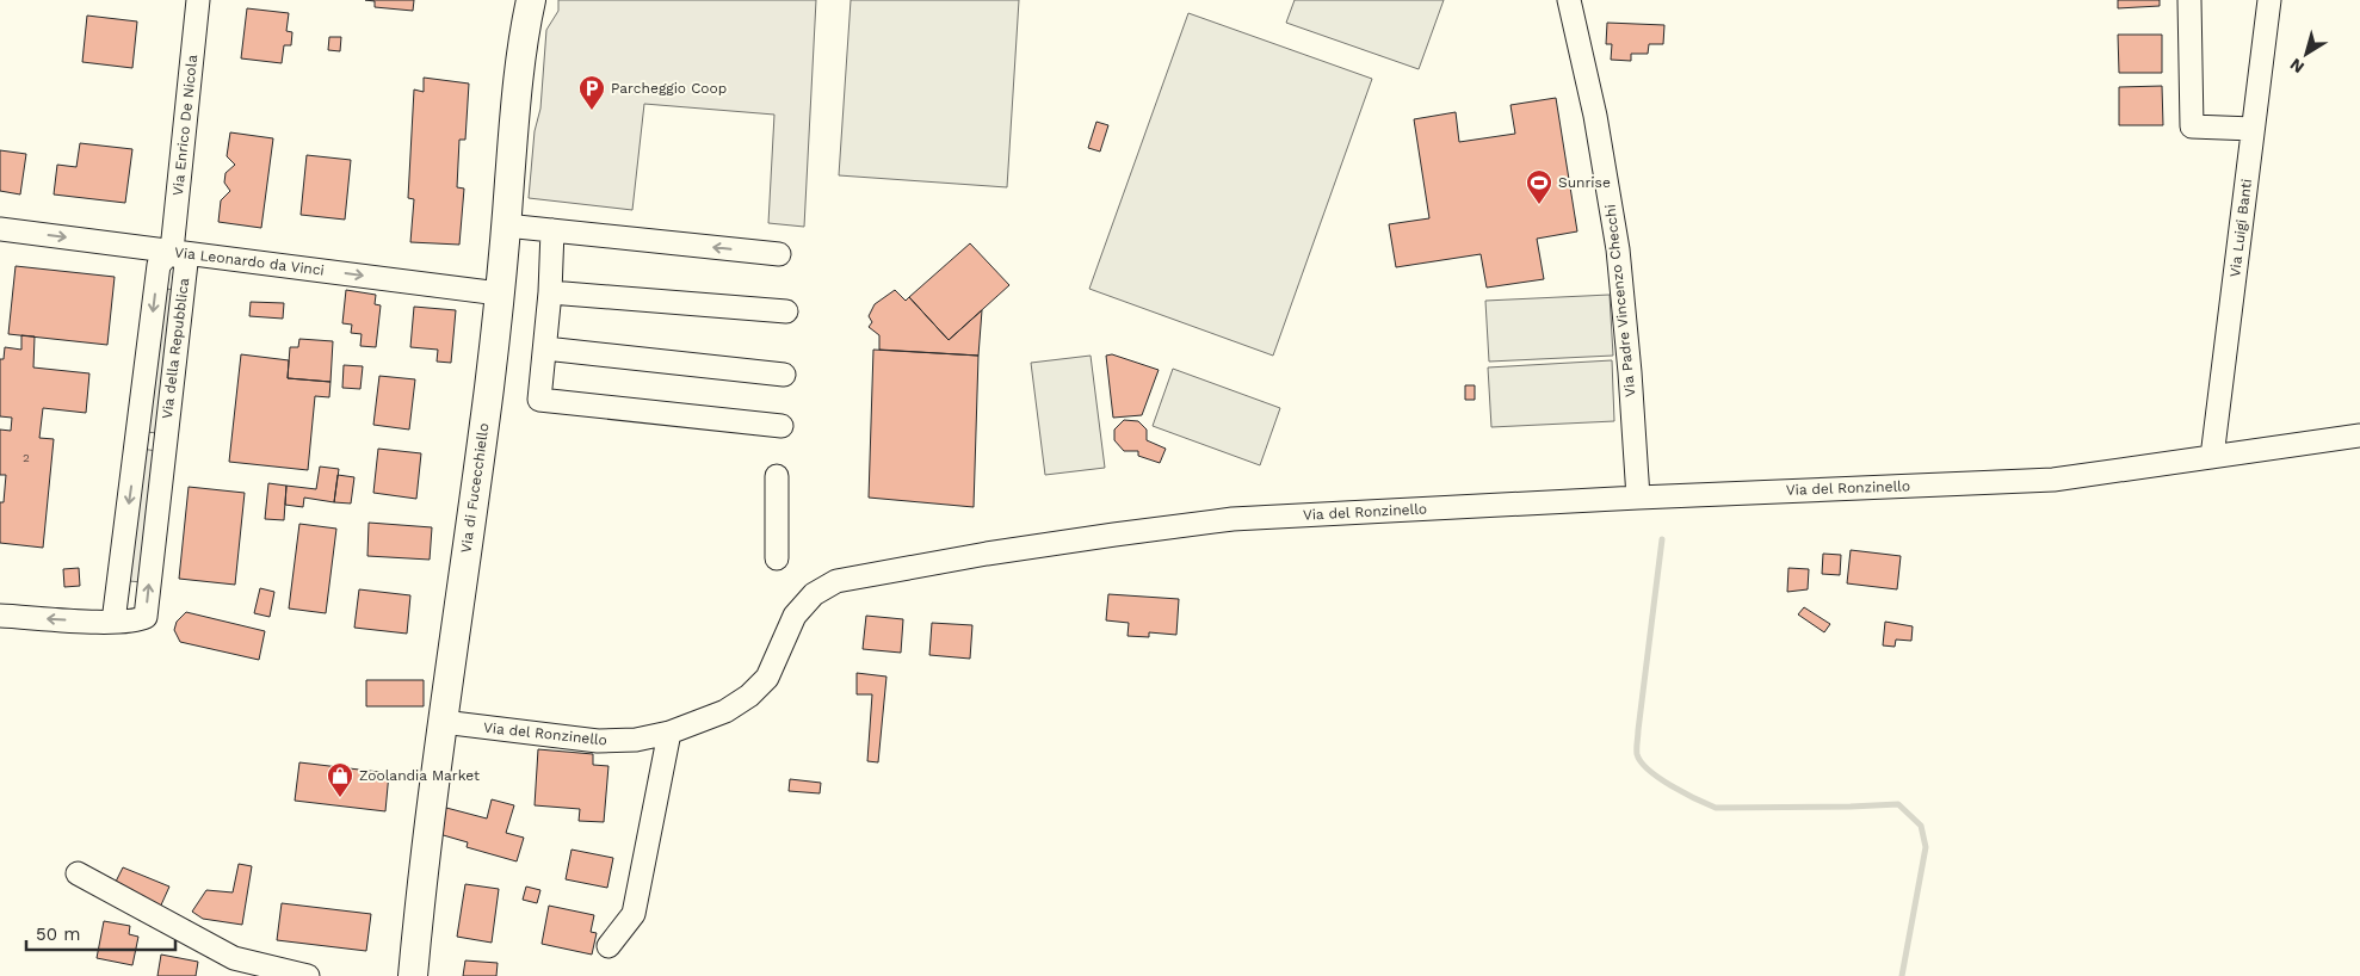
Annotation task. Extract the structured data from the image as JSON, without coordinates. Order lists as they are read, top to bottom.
{
  "streets": {
    "main road": ["Via di Fucecchiello"],
    "street": [
      "Via Enrico De Nicola",
      "Via Luigi Banti",
      "Via Leonardo da Vinci",
      "Via Padre Vincenzo Checchi",
      "Via della Repubblica",
      "Via del Ronzinello"
    ]
  },
  "crossings": [
    ["Via Enrico De Nicola", "Via Leonardo da Vinci"],
    ["Via Enrico De Nicola", "Via della Repubblica"],
    ["Via Luigi Banti", "Via del Ronzinello"],
    ["Via Leonardo da Vinci", "Via della Repubblica"],
    ["Via Leonardo da Vinci", "Via di Fucecchiello"],
    ["Via Padre Vincenzo Checchi", "Via del Ronzinello"],
    ["Via di Fucecchiello", "Via del Ronzinello"]
  ],
  "one_way": ["Via Leonardo da Vinci"],
  "places": {
    "parking": ["Parcheggio Coop"],
    "sports": ["Sunrise"],
    "shop": ["Zoolandia Market"]
  },
  "house_numbers": ["2"],
  "scale_bar": "50 m",
  "north": "bottom left"
}
